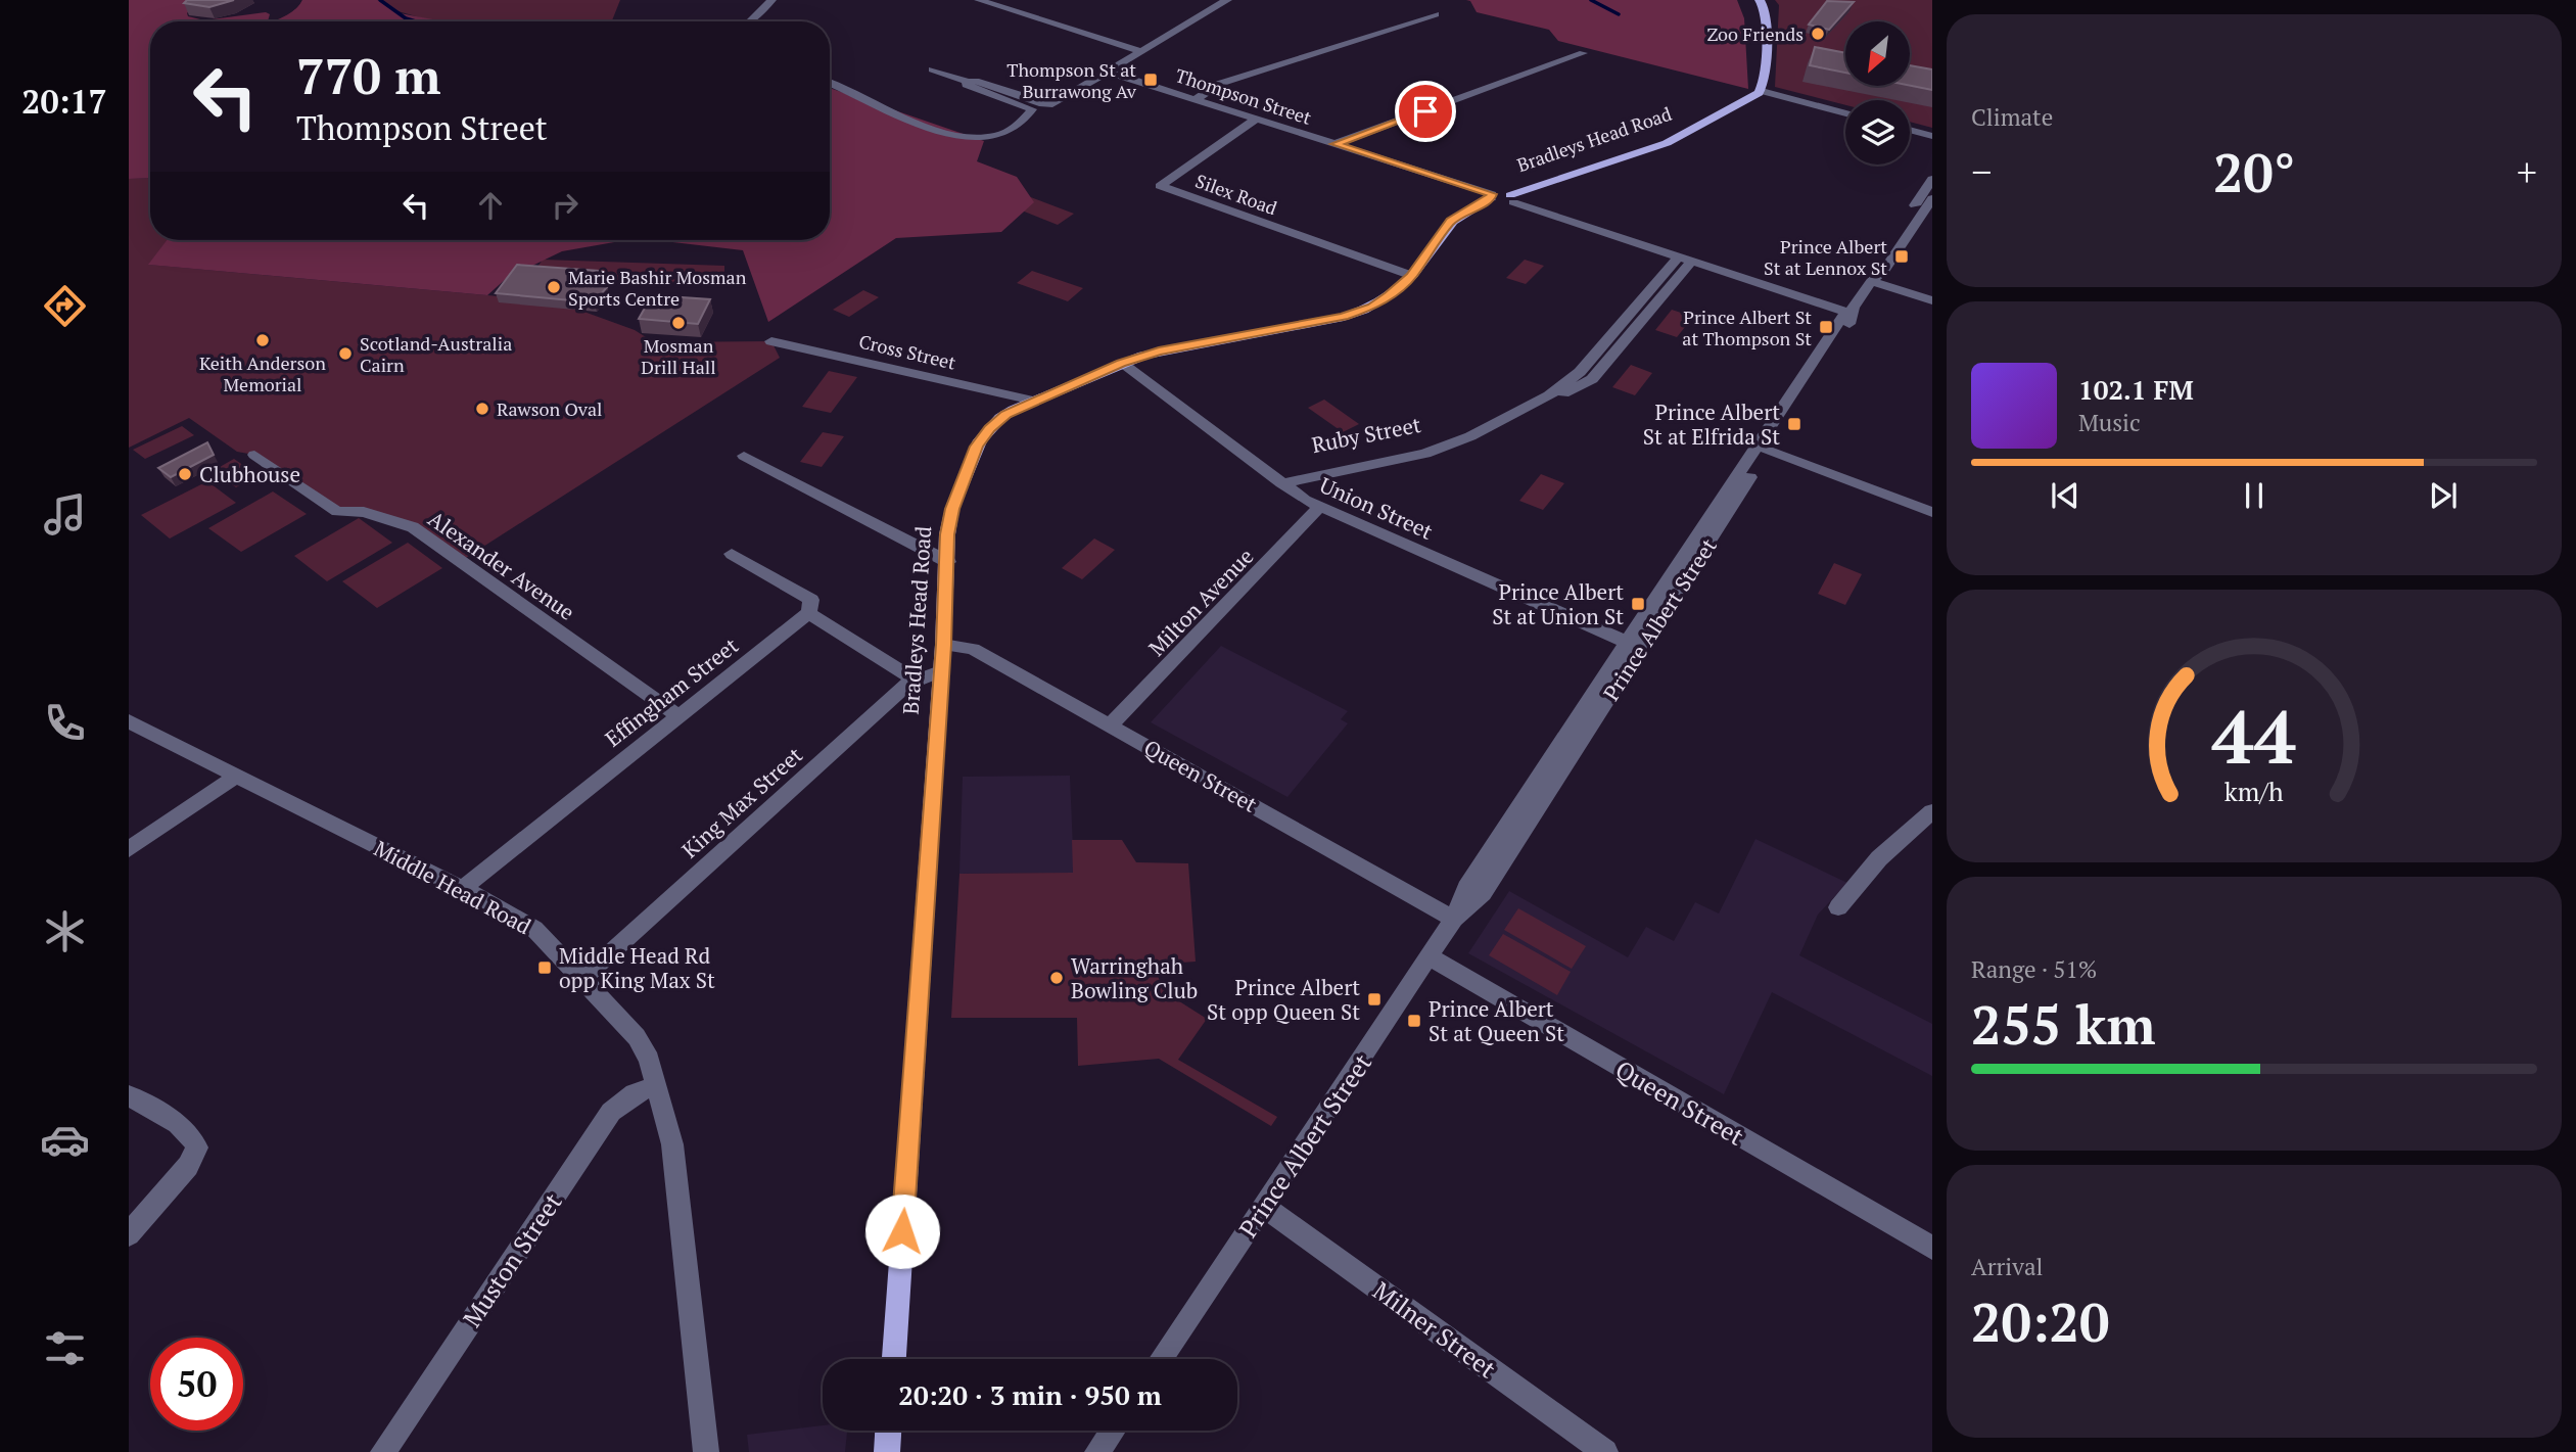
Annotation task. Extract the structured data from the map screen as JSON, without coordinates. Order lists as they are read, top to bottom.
{
  "streets": {
    "main road": ["Bradleys Head Road"],
    "street": [
      "Thompson Street",
      "Silex Road",
      "Cross Street",
      "Ruby Street",
      "Union Street",
      "Alexander Avenue",
      "Milton Avenue",
      "Prince Albert Street",
      "Effingham Street",
      "Queen Street",
      "King Max Street",
      "Middle Head Road",
      "Muston Street",
      "Milner Street"
    ]
  },
  "crossings": [
    ["Thompson Street", "Bradleys Head Road"],
    ["Thompson Street", "Silex Road"],
    ["Bradleys Head Road", "Silex Road"],
    ["Bradleys Head Road", "Cross Street"],
    ["Bradleys Head Road", "Union Street"],
    ["Bradleys Head Road", "Queen Street"],
    ["Bradleys Head Road", "King Max Street"],
    ["Ruby Street", "Union Street"],
    ["Union Street", "Milton Avenue"],
    ["Union Street", "Prince Albert Street"],
    ["Alexander Avenue", "Effingham Street"],
    ["Milton Avenue", "Queen Street"],
    ["Prince Albert Street", "Queen Street"],
    ["Prince Albert Street", "Milner Street"],
    ["Effingham Street", "Middle Head Road"],
    ["King Max Street", "Middle Head Road"],
    ["Middle Head Road", "Muston Street"]
  ],
  "places": {
    "other": [
      "Zoo Friends",
      "Marie Bashir Mosman Sports Centre",
      "Mosman Drill Hall",
      "Keith Anderson Memorial",
      "Scotland-Australia Cairn",
      "Rawson Oval",
      "Clubhouse",
      "Warringhah Bowling Club"
    ],
    "transit": [
      "Thompson St at Burrawong Av",
      "Prince Albert St at Lennox St",
      "Prince Albert St at Thompson St",
      "Prince Albert St at Elfrida St",
      "Prince Albert St at Union St",
      "Middle Head Rd opp King Max St",
      "Prince Albert St opp Queen St",
      "Prince Albert St at Queen St"
    ]
  },
  "north": "bottom left",
  "page": {
    "tabs": "20:17",
    "tile": [
      "Climate",
      ["Range · 51%", "255 km"],
      ["Arrival", "20:20"]
    ],
    "turn": ["770 m", "Thompson Street"],
    "heat": ["−", "20°", "+"],
    "song": ["102.1 FM", "Music"],
    "limit": "50",
    "trip": "20:20 · 3 min · 950 m",
    "gauge": ["44", "km/h"]
  }
}
